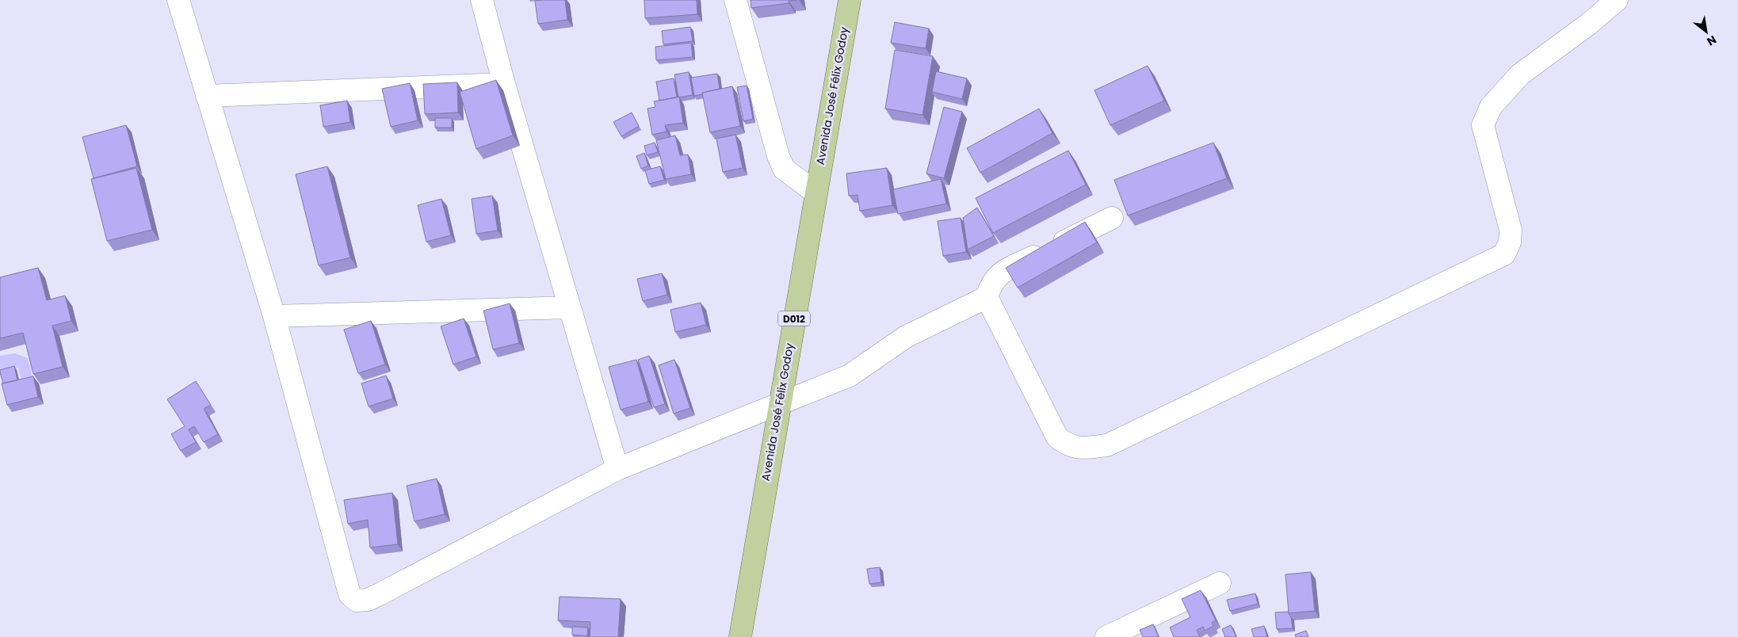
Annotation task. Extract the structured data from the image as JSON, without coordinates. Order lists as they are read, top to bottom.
{
  "streets": {
    "main road": ["Avenida José Félix Godoy", "D012"]
  },
  "north": "bottom right"
}
